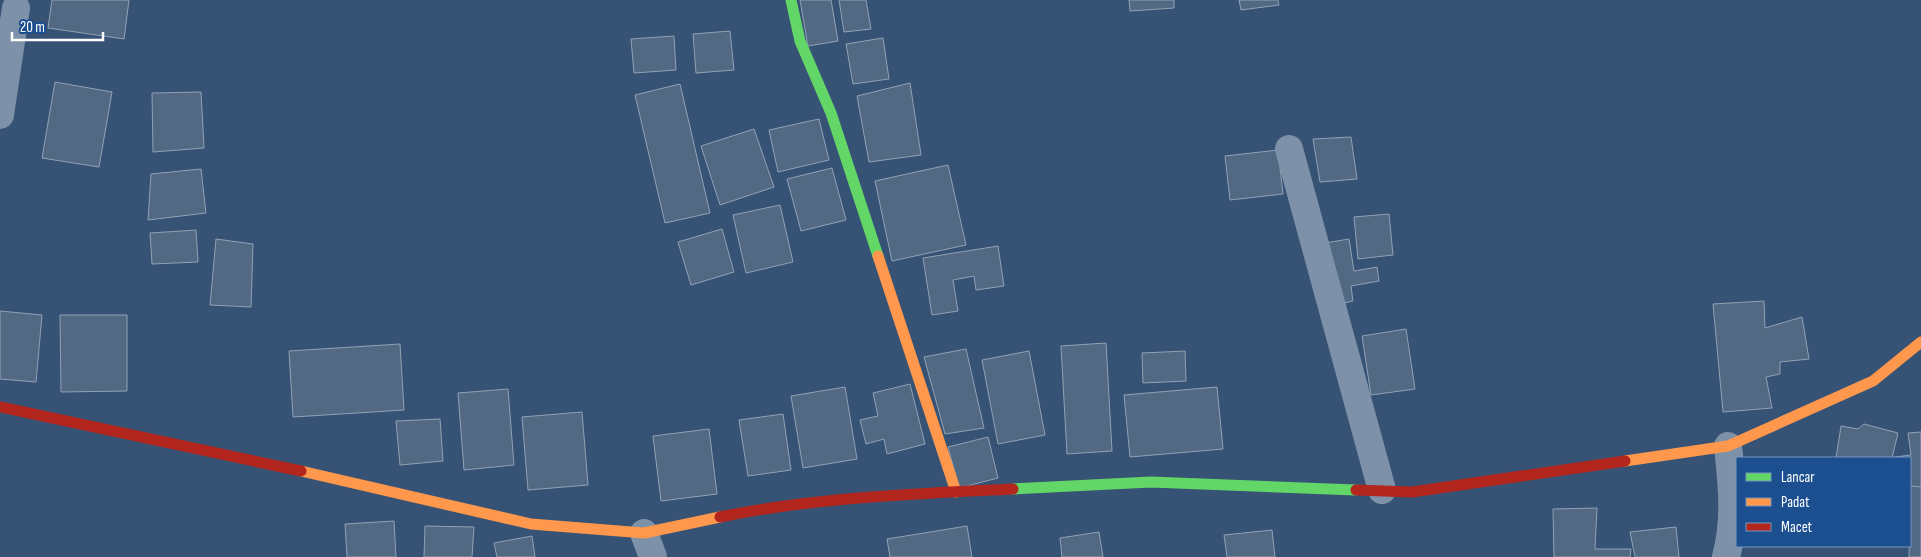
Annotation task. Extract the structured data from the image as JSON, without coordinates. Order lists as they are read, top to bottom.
{
  "legend": ["Lancar", "Padat", "Macet"],
  "scale_bar": "20 m"
}
